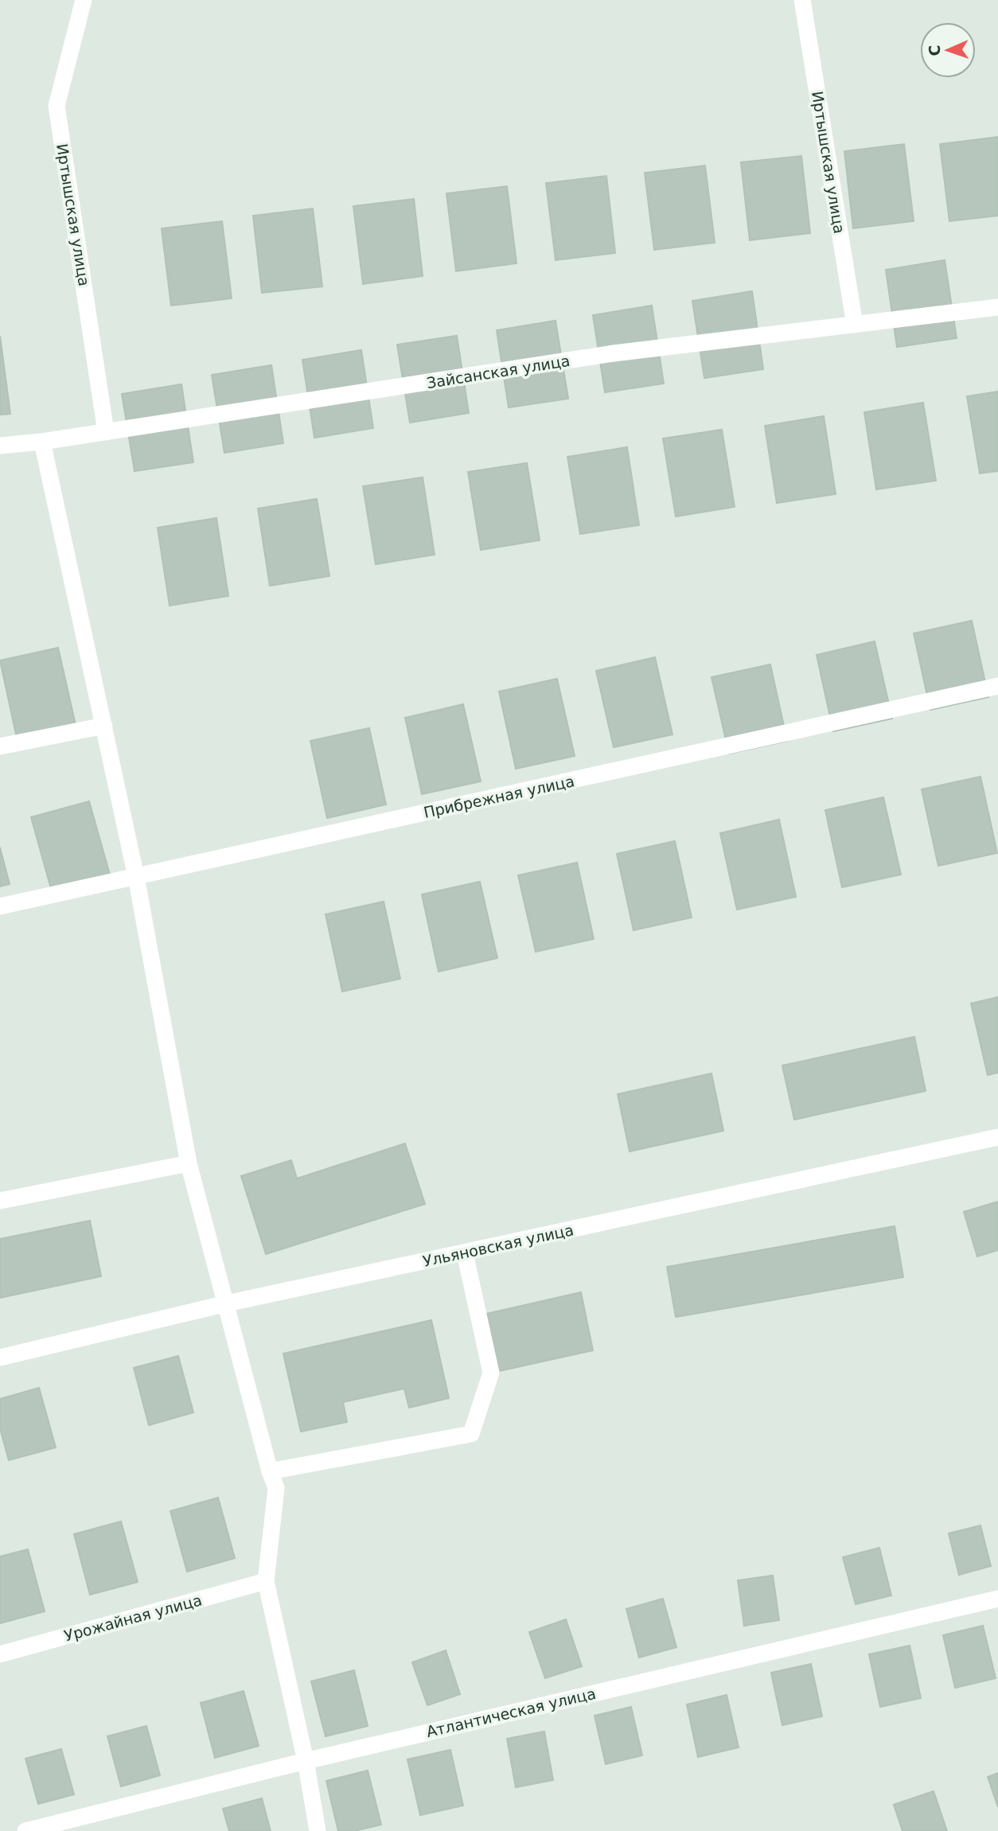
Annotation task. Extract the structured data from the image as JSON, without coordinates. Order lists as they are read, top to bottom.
{
  "streets": {
    "street": [
      "Иртышская улица",
      "Зайсанская улица",
      "Прибрежная улица",
      "Ульяновская улица",
      "Урожайная улица",
      "Атлантическая улица"
    ]
  },
  "crossings": [
    ["Иртышская улица", "Зайсанская улица"]
  ],
  "north": "left"
}
